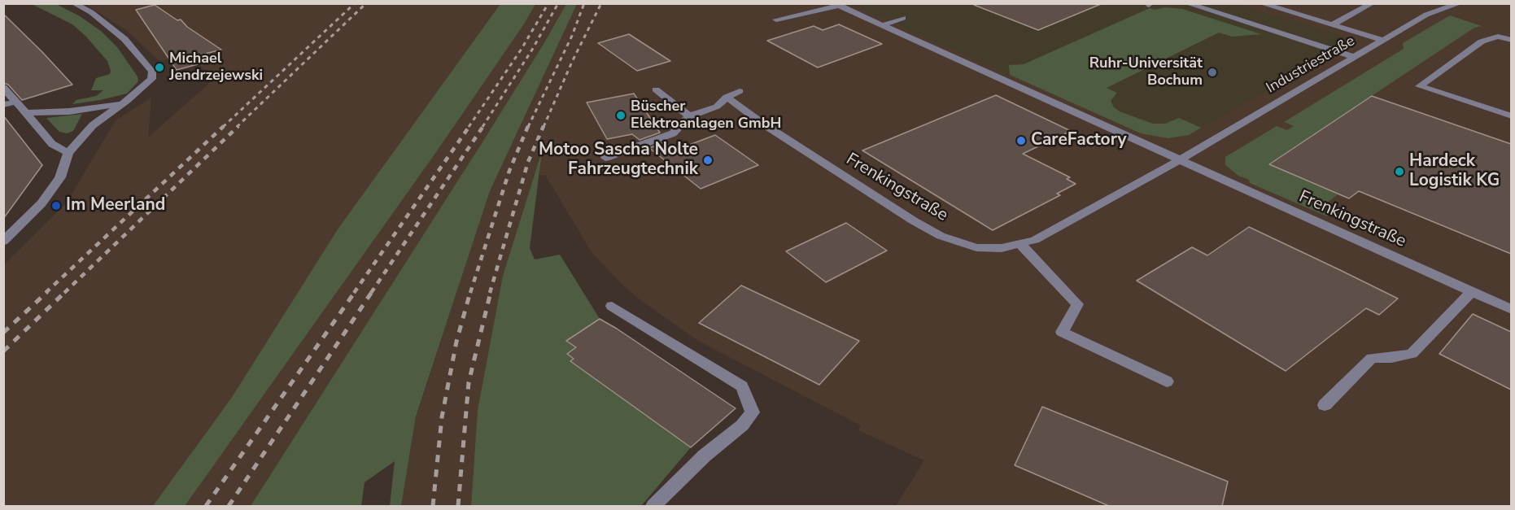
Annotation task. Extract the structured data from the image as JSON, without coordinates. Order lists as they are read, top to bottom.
{
  "streets": {
    "street": ["Industriestraße", "Frenkingstraße"]
  },
  "crossings": [
    ["Industriestraße", "Frenkingstraße"]
  ],
  "places": [
    "Michael Jendrzejewski",
    "Ruhr-Universität Bochum",
    "Büscher Elektroanlagen GmbH",
    "CareFactory",
    "Motoo Sascha Nolte Fahrzeugtechnik",
    "Hardeck Logistik KG",
    "Im Meerland"
  ]
}
